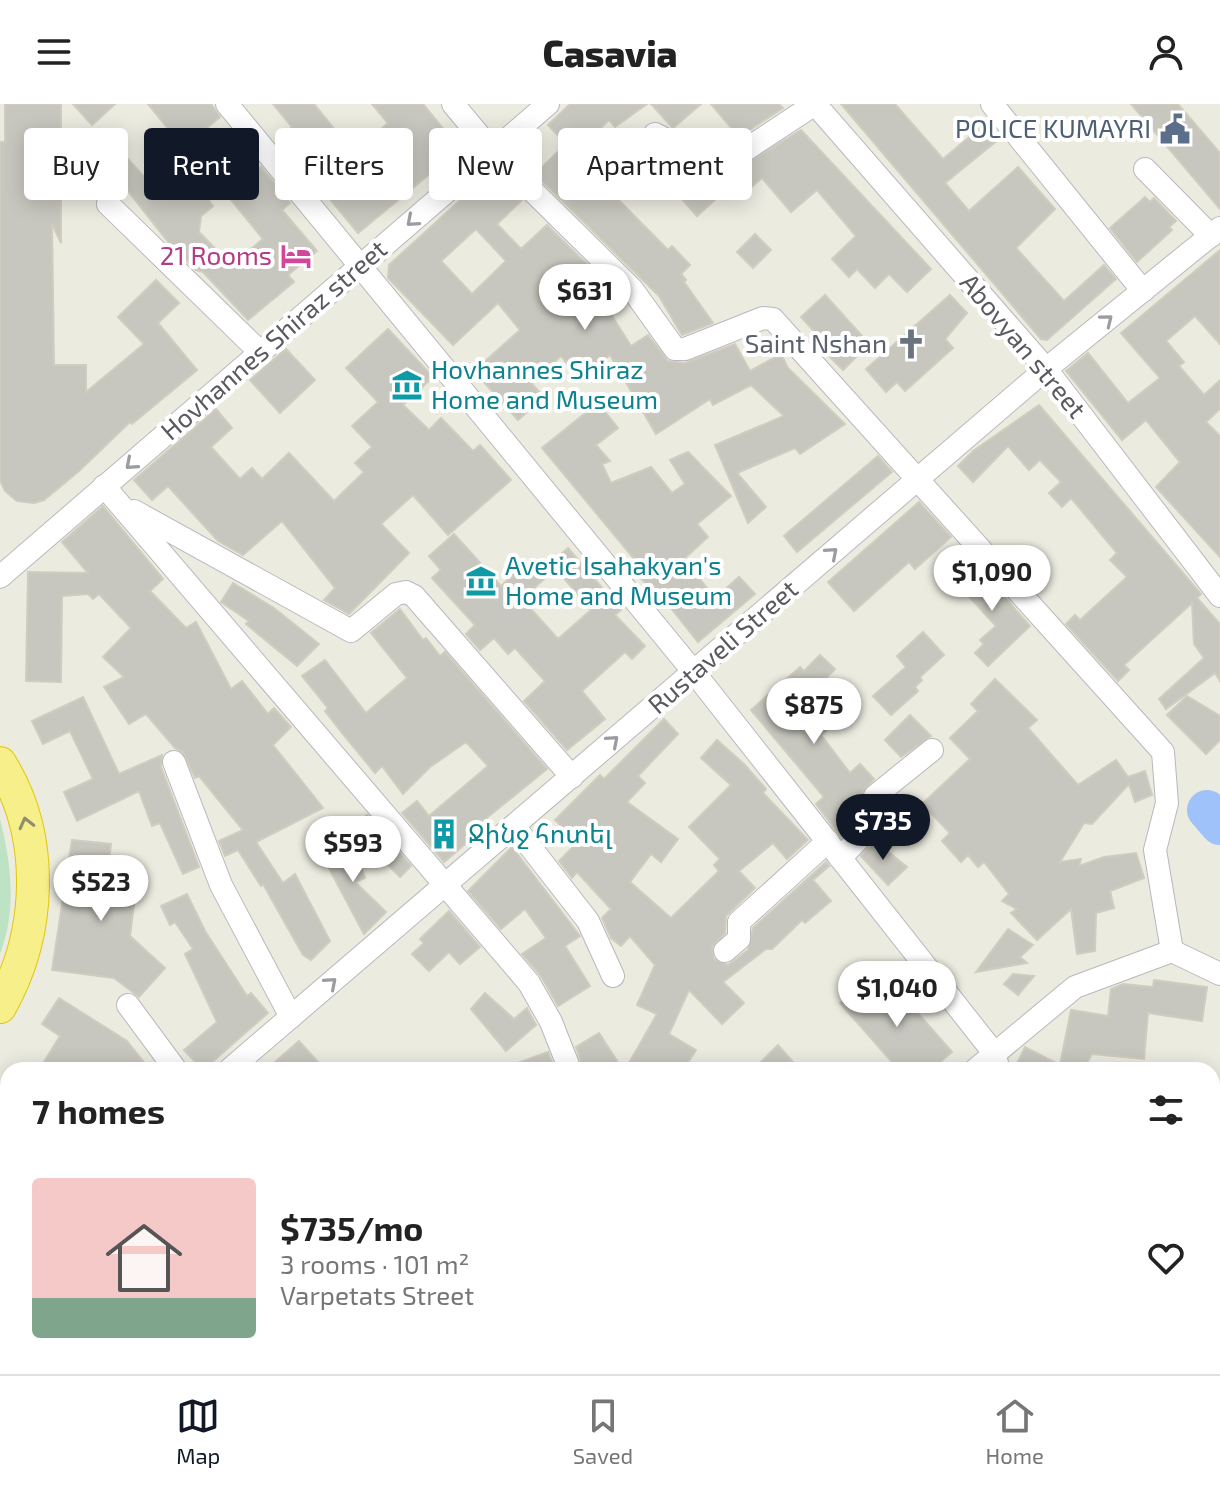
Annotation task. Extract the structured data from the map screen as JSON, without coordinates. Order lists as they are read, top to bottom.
{
  "streets": {
    "street": ["Hovhannes Shiraz street", "Abovyan street", "Rustaveli Street"]
  },
  "crossings": [
    ["Abovyan street", "Rustaveli Street"]
  ],
  "one_way": ["Hovhannes Shiraz street", "Rustaveli Street"],
  "places": {
    "public building": ["POLICE KUMAYRI"],
    "hotel": ["21 Rooms"],
    "church": ["Saint Nshan"],
    "museum": ["Hovhannes Shiraz Home and Museum", "Avetic Isahakyan's Home and Museum"],
    "building": ["Ջինջ հոտել"]
  },
  "page": {
    "header": "Casavia",
    "chip": [
      "Buy",
      "Rent",
      "Filters",
      "New",
      "Apartment"
    ],
    "price": [
      "$631",
      "$1,090",
      "$875",
      "$735",
      "$593",
      "$523",
      "$1,040"
    ],
    "heading": "7 homes",
    "list": [
      {
        "name": "$735/mo",
        "note": "3 rooms · 101 m² · Varpetats Street"
      }
    ],
    "tabs": ["Map", "Saved", "Home"]
  }
}
